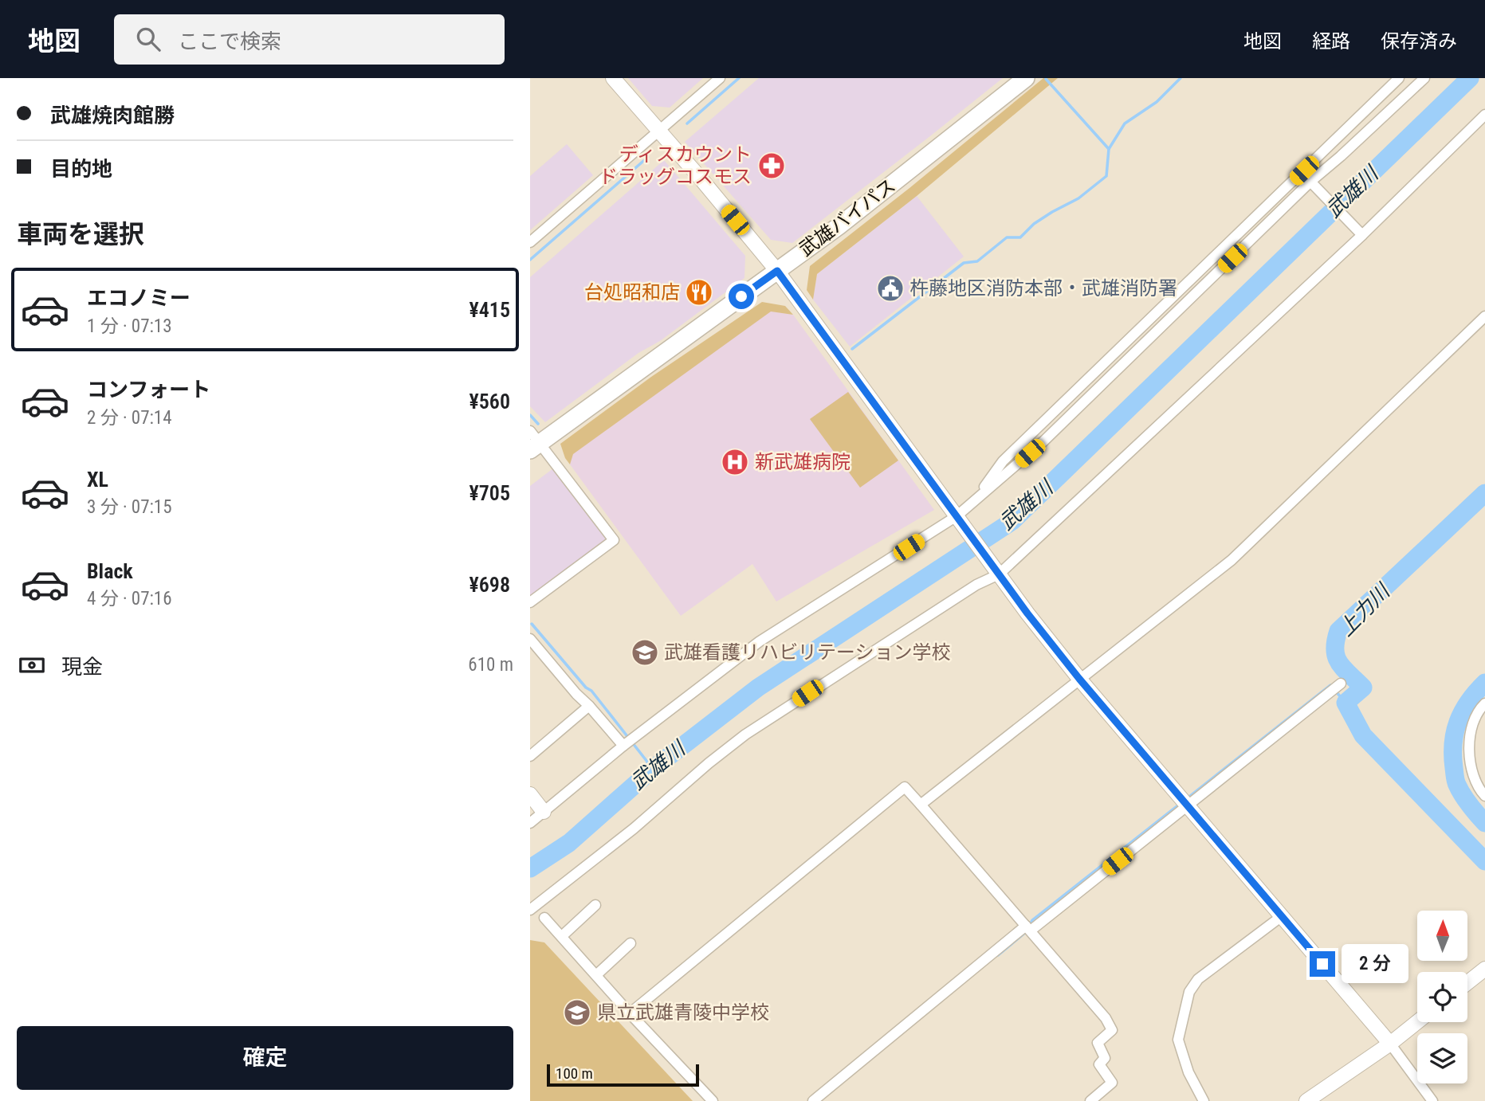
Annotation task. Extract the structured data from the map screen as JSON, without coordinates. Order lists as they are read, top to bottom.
{
  "streets": {
    "highway": ["武雄バイパス"]
  },
  "water": ["武雄川", "上力川"],
  "places": {
    "pharmacy": ["ディスカウント ドラッグコスモス"],
    "public building": ["杵藤地区消防本部・武雄消防署"],
    "restaurant": ["台処昭和店"],
    "hospital": ["新武雄病院"],
    "school or university": ["武雄看護リハビリテーション学校", "県立武雄青陵中学校"]
  },
  "scale_bar": "100 m",
  "north": "top",
  "page": {
    "header": "地図",
    "search": "ここで検索",
    "nav": ["地図", "経路", "保存済み"],
    "banner": ["武雄焼肉館勝", "目的地"],
    "heading": "車両を選択",
    "list": [
      {
        "name": "エコノミー",
        "note": "1 分 · 07:13",
        "value": "¥415"
      },
      {
        "name": "コンフォート",
        "note": "2 分 · 07:14",
        "value": "¥560"
      },
      {
        "name": "XL",
        "note": "3 分 · 07:15",
        "value": "¥705"
      },
      {
        "name": "Black",
        "note": "4 分 · 07:16",
        "value": "¥698"
      }
    ],
    "pay": ["現金", "610 m"],
    "bubble": "2 分",
    "buttons": "確定",
    "scale": "100 m"
  }
}
